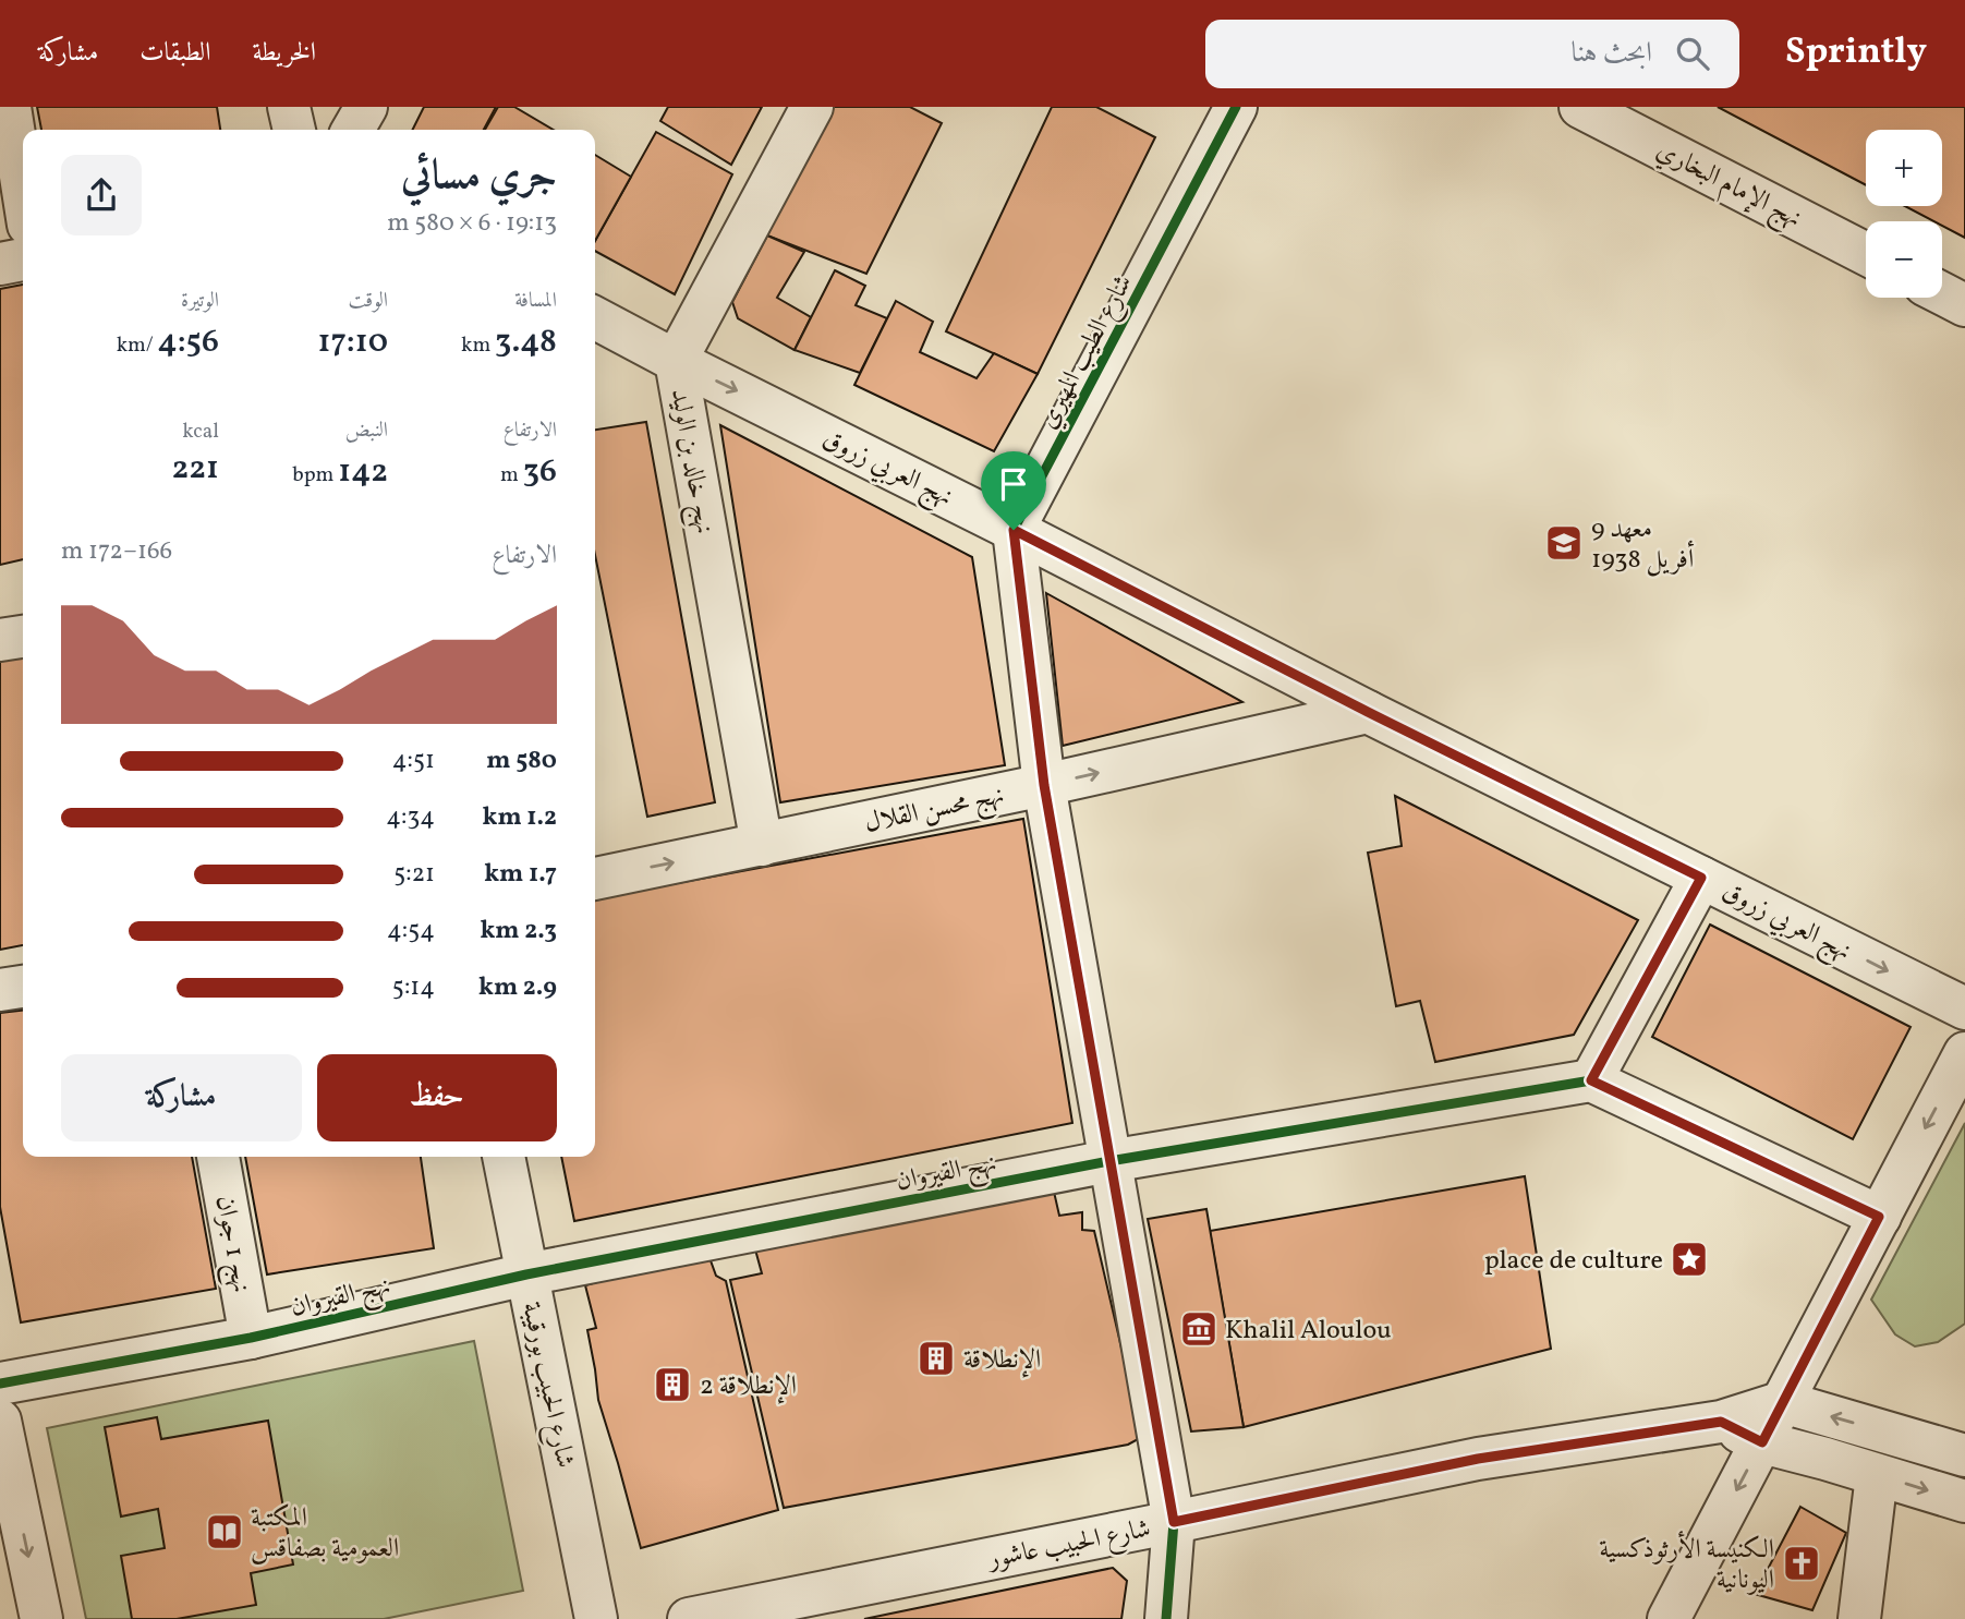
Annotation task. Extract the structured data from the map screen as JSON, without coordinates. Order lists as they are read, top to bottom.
{
  "streets": {
    "street": [
      "نهج الإمام البخاري",
      "شارع الطيب المهيري",
      "نهج خالد بن الوليد",
      "نهج العربي زروق",
      "نهج محسن القلال",
      "نهج القيروان",
      "نهج 1 جوان",
      "شارع الحبيب بورقيبة",
      "شارع الحبيب عاشور"
    ]
  },
  "crossings": [
    ["شارع الطيب المهيري", "نهج العربي زروق"],
    ["نهج خالد بن الوليد", "نهج العربي زروق"],
    ["نهج خالد بن الوليد", "نهج محسن القلال"],
    ["نهج العربي زروق", "نهج محسن القلال"],
    ["نهج القيروان", "نهج 1 جوان"],
    ["نهج القيروان", "شارع الحبيب بورقيبة"]
  ],
  "one_way": ["نهج محسن القلال"],
  "places": {
    "school or university": ["معهد 9 أفريل 1938"],
    "place": ["place de culture"],
    "museum": ["Khalil Aloulou"],
    "building": ["الإنطلاقة", "الإنطلاقة 2"],
    "library": ["المكتبة العمومية بصفاقس"],
    "church": ["الكنيسة الأرثوذكسية اليونانية"]
  },
  "page": {
    "header": "Sprintly",
    "search": "ابحث هنا",
    "nav": ["الخريطة", "الطبقات", "مشاركة"],
    "map_buttons": ["+", "−"],
    "heading": ["جري مسائي", "19:13 · 6 × 580 m"],
    "stats": [
      ["المسافة", "3.48 km"],
      ["الوقت", "17:10"],
      ["الوتيرة", "4:56 /km"],
      ["الارتفاع", "36 m"],
      ["النبض", "142 bpm"],
      ["kcal", "221"]
    ],
    "chart": ["الارتفاع", "166–172 m"],
    "list": [
      {
        "name": "580 m",
        "note": "4:51"
      },
      {
        "name": "1.2 km",
        "note": "4:34"
      },
      {
        "name": "1.7 km",
        "note": "5:21"
      },
      {
        "name": "2.3 km",
        "note": "4:54"
      },
      {
        "name": "2.9 km",
        "note": "5:14"
      }
    ],
    "buttons": ["حفظ", "مشاركة"]
  }
}
